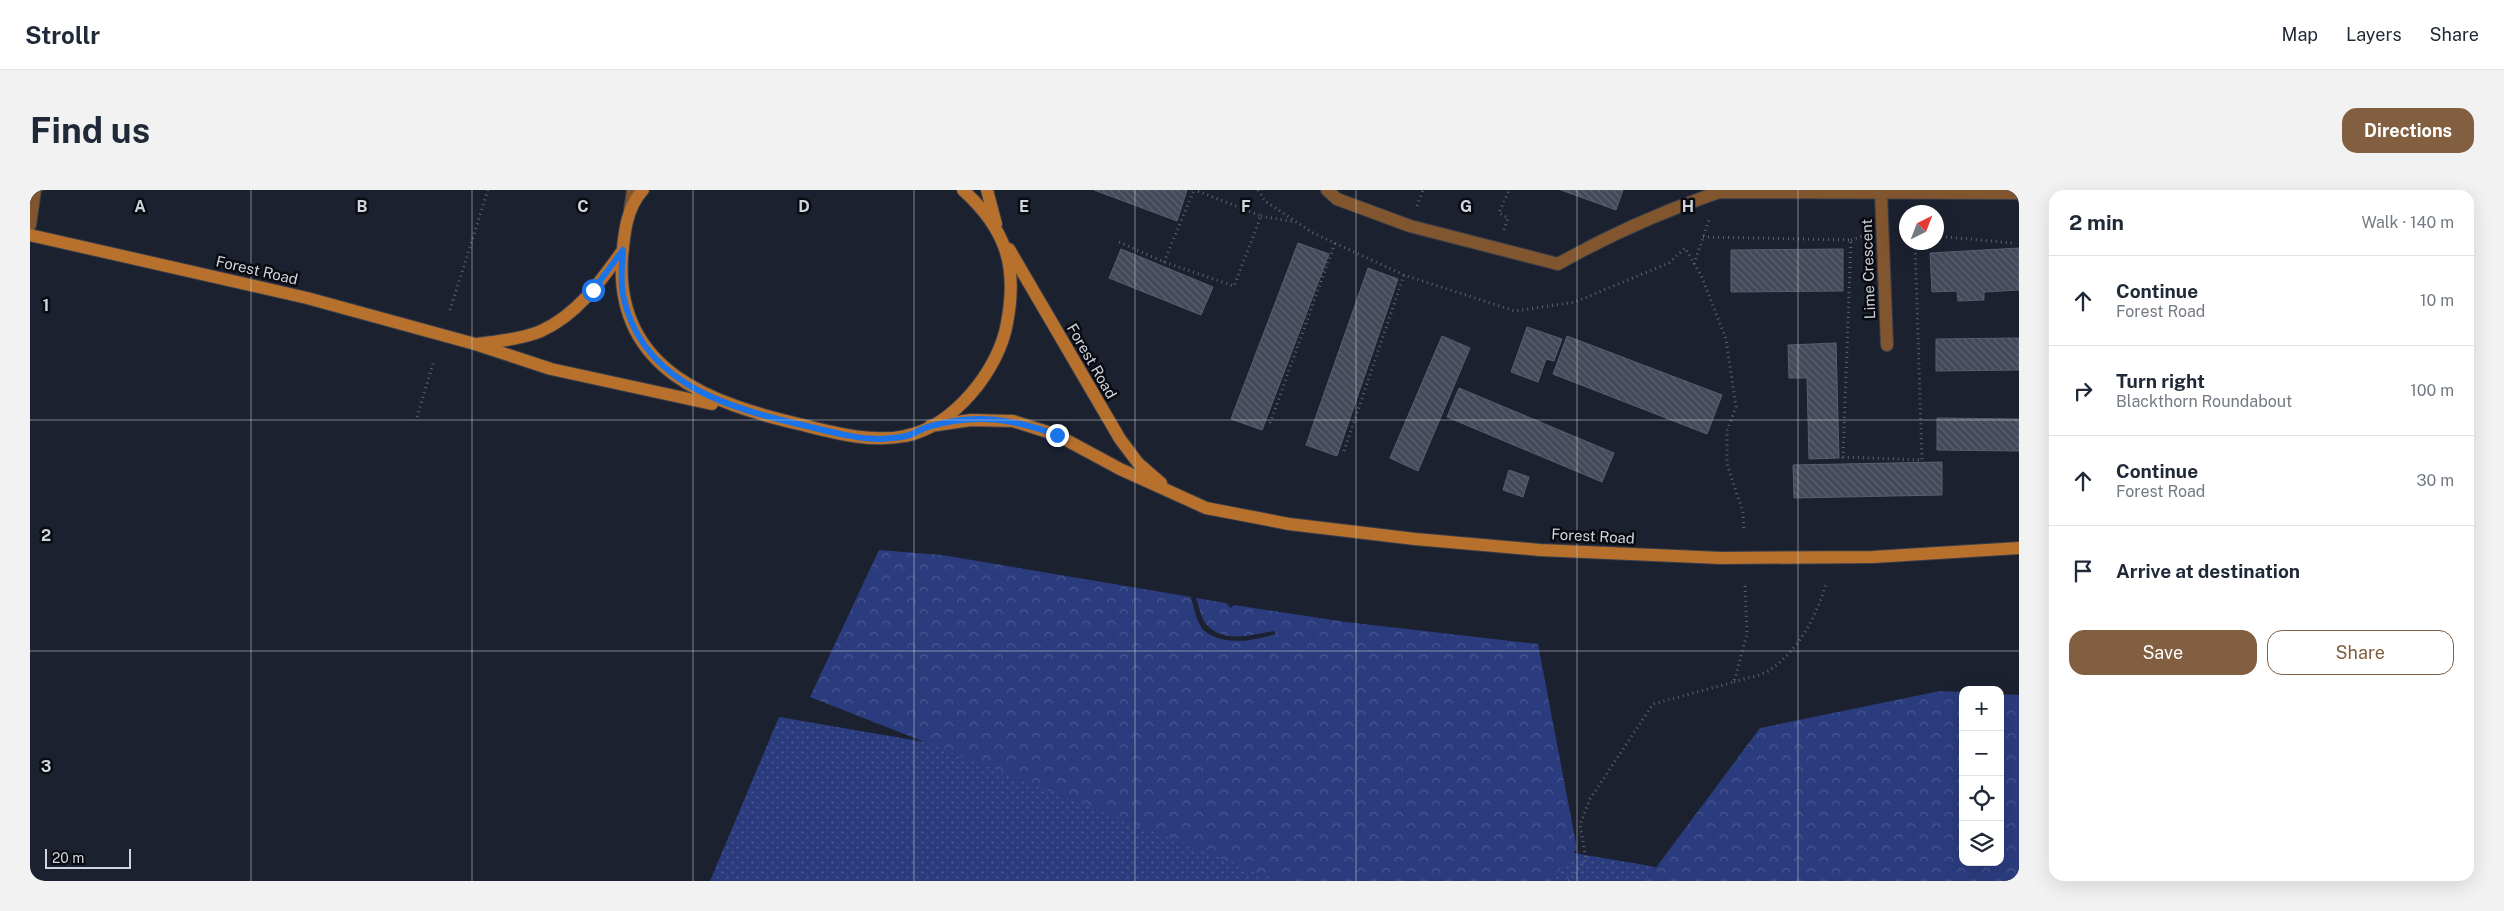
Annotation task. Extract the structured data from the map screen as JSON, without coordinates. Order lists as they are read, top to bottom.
{
  "streets": {
    "street": ["Lime Crescent", "Forest Road"]
  },
  "scale_bar": "20 m",
  "north": "top right",
  "page": {
    "header": "Strollr",
    "nav": ["Map", "Layers", "Share"],
    "buttons": [
      "Directions",
      ["Save", "Share"]
    ],
    "title": "Find us",
    "heading": ["2 min", "Walk · 140 m"],
    "list": [
      ["Continue", "Forest Road", "10 m"],
      ["Turn right", "Blackthorn Roundabout", "100 m"],
      ["Continue", "Forest Road", "30 m"],
      "Arrive at destination"
    ],
    "map_buttons": ["+", "−"],
    "scale": "20 m"
  },
  "grid": {
    "columns": [
      "A",
      "B",
      "C",
      "D",
      "E",
      "F",
      "G",
      "H"
    ],
    "rows": ["1", "2", "3"]
  }
}
